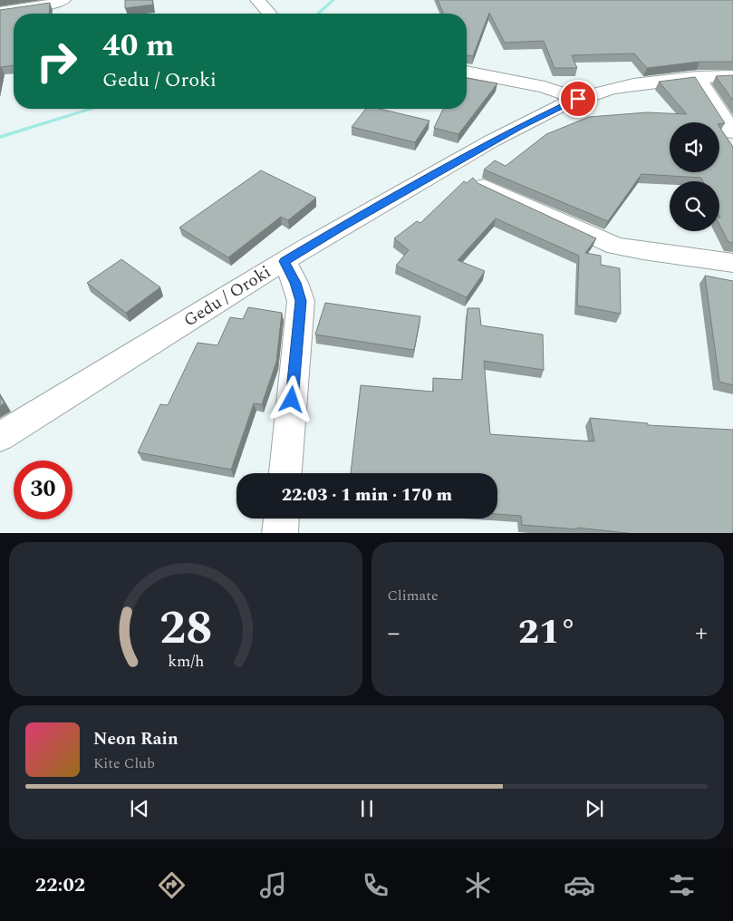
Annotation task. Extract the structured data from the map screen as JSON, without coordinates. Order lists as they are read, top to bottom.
{
  "streets": {
    "street": ["Gedu / Oroki"]
  },
  "page": {
    "turn": ["40 m", "Gedu / Oroki"],
    "limit": "30",
    "trip": "22:03 · 1 min · 170 m",
    "tile": "Climate",
    "heat": ["−", "21°", "+"],
    "song": ["Neon Rain", "Kite Club"],
    "tabs": "22:02",
    "gauge": ["28", "km/h"]
  }
}
